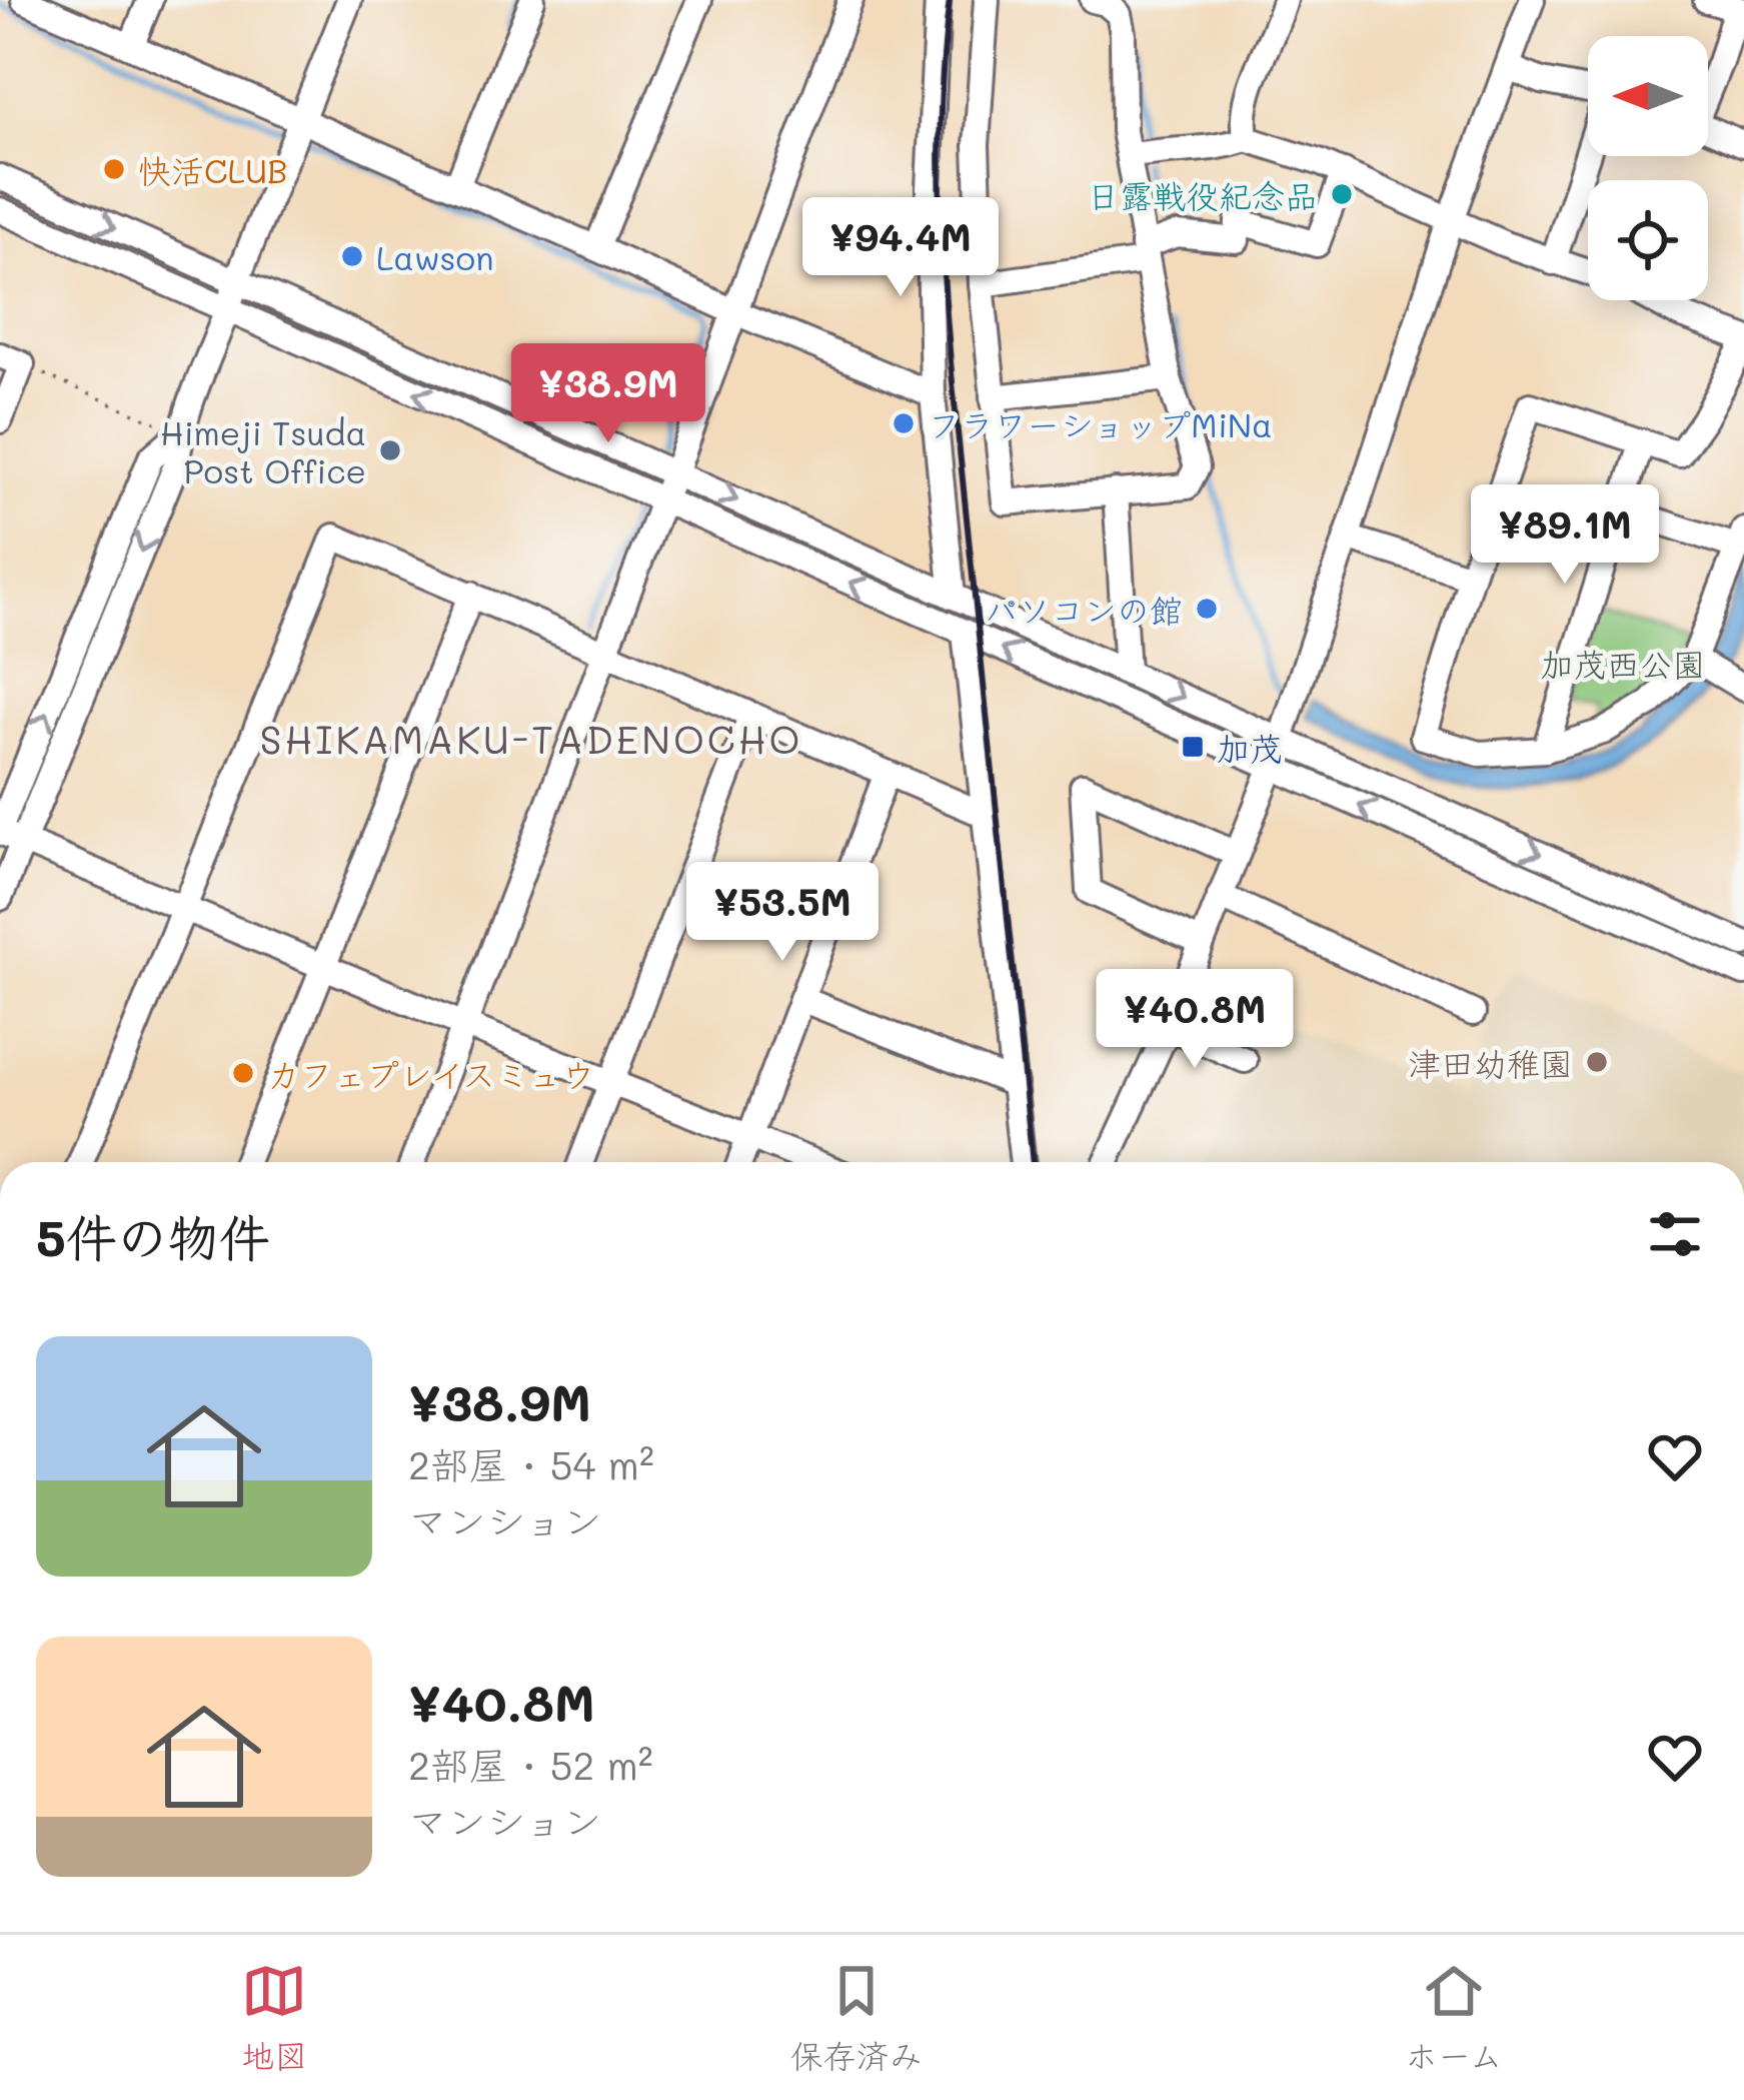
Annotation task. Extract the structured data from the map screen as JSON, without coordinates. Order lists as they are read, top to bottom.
{
  "districts": ["SHIKAMAKU-TADENOCHO"],
  "parks": ["加茂西公園"],
  "places": {
    "other": [
      "快活CLUB",
      "日露戦役紀念品",
      "Lawson",
      "フラワーショップMiNa",
      "Himeji Tsuda Post Office",
      "パソコンの館",
      "津田幼稚園",
      "カフェプレイスミュウ"
    ],
    "transit": ["加茂"]
  },
  "north": "left",
  "page": {
    "price": [
      "¥94.4M",
      "¥38.9M",
      "¥89.1M",
      "¥53.5M",
      "¥40.8M"
    ],
    "heading": "5件の物件",
    "list": [
      {
        "name": "¥38.9M",
        "note": "2部屋 · 54 m² · マンション"
      },
      {
        "name": "¥40.8M",
        "note": "2部屋 · 52 m² · マンション"
      }
    ],
    "tabs": ["地図", "保存済み", "ホーム"]
  }
}
